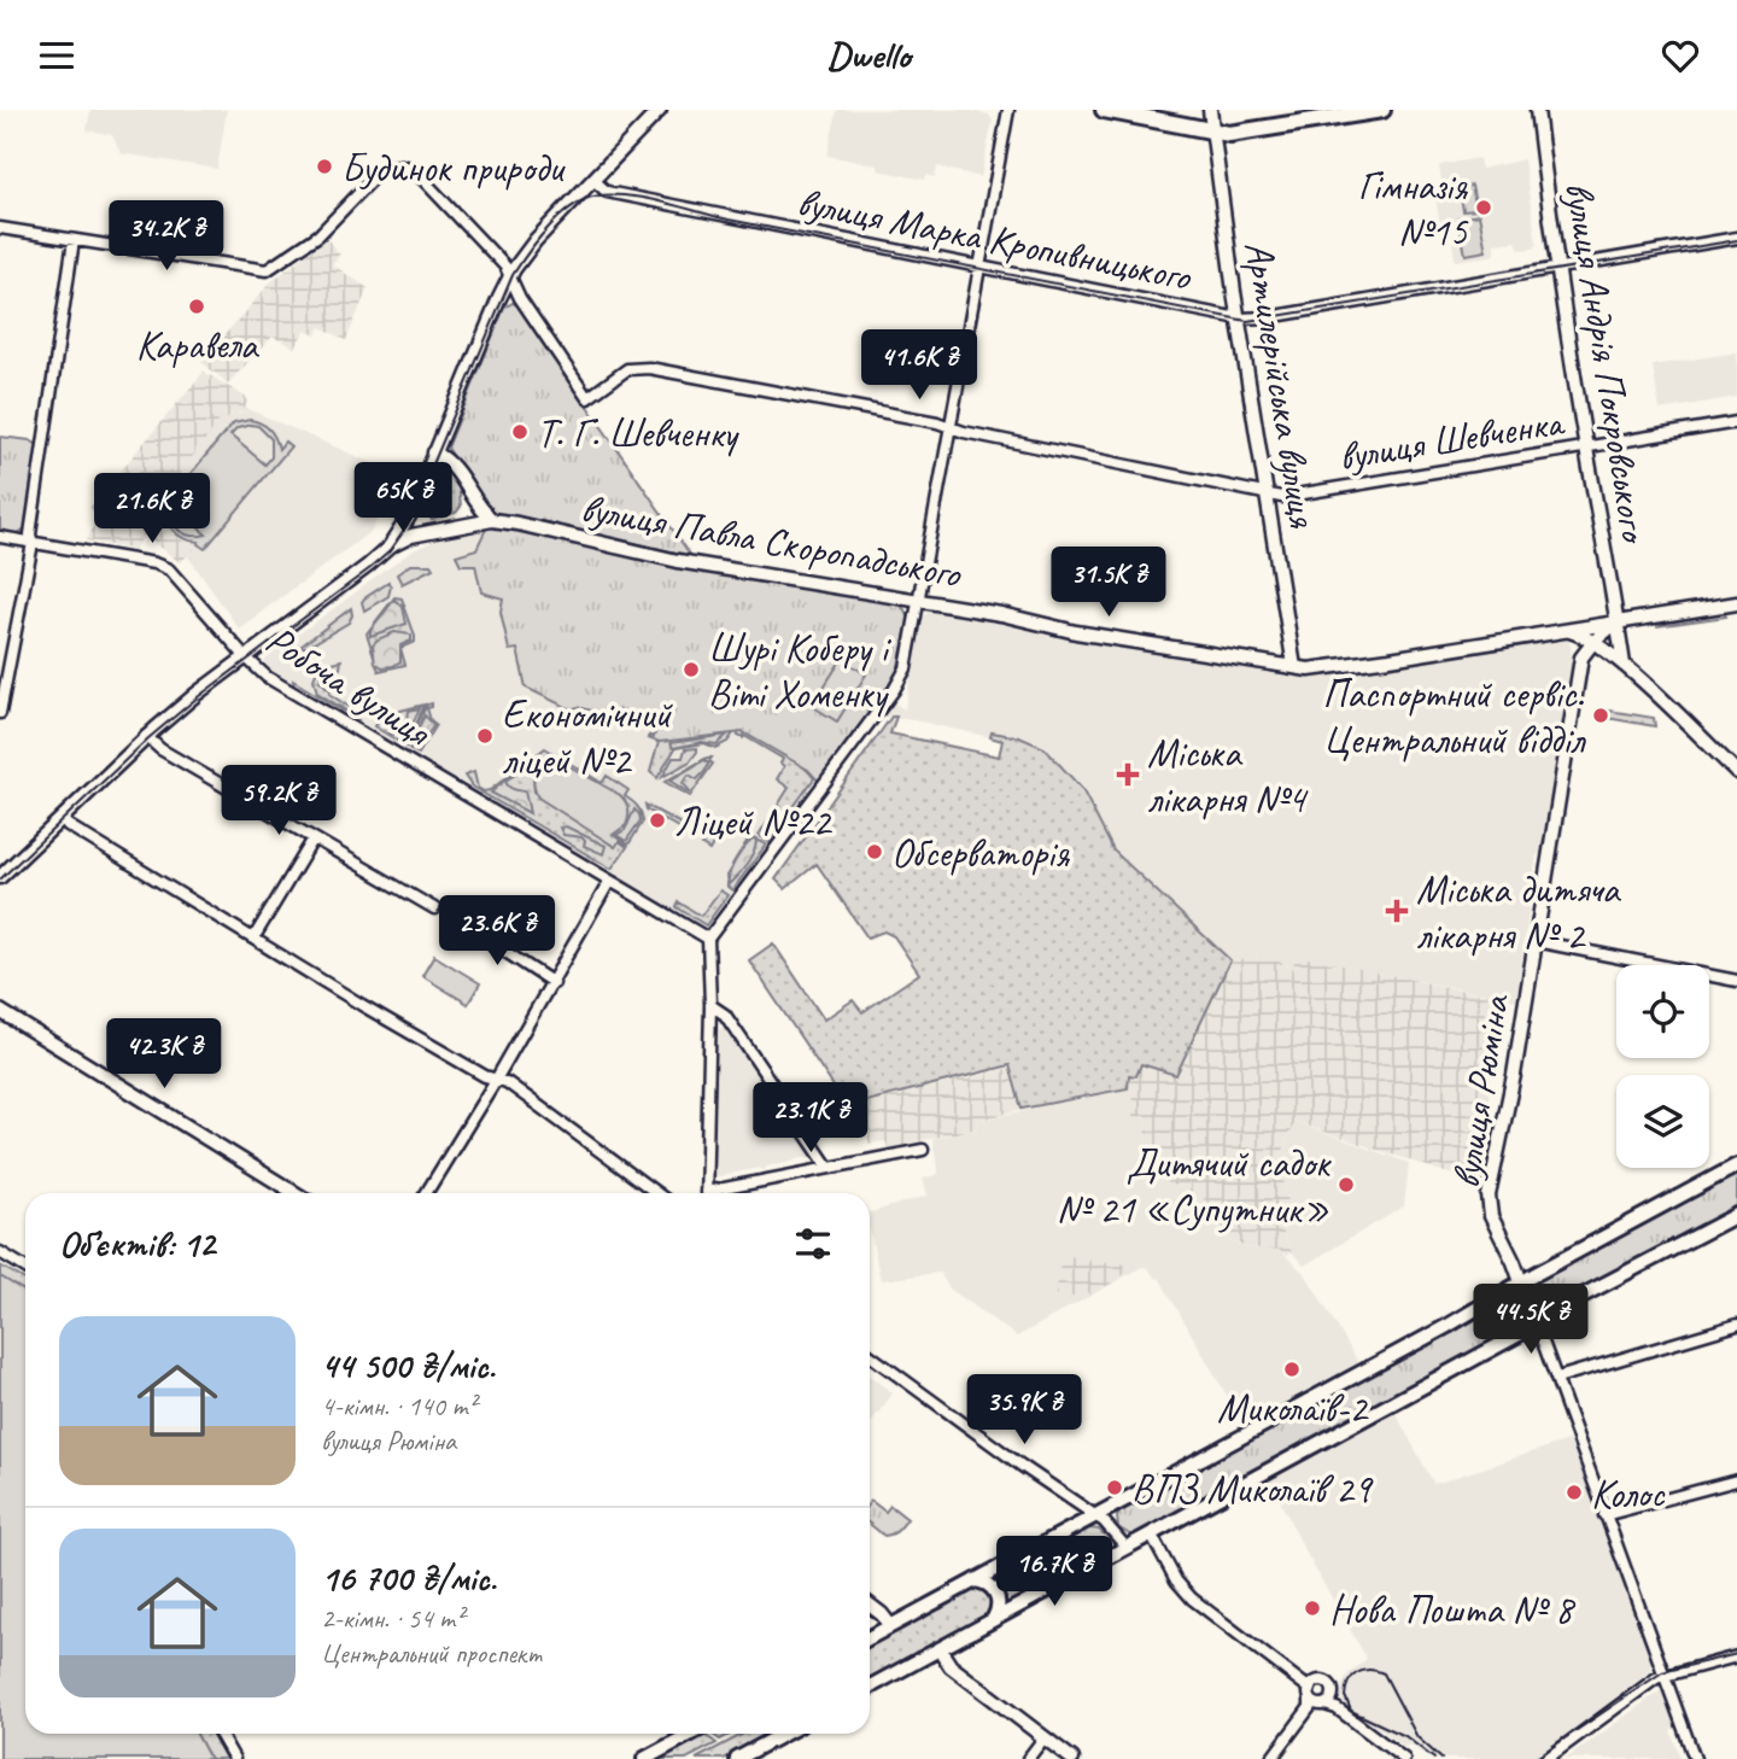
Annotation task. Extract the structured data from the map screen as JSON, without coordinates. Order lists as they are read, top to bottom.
{
  "streets": {
    "street": [
      "вулиця Марка Кропивницького",
      "вулиця Андрія Покровського",
      "Артилерійська вулиця",
      "вулиця Шевченка",
      "вулиця Павла Скоропадського",
      "Робоча вулиця",
      "вулиця Рюміна"
    ]
  },
  "crossings": [
    ["вулиця Марка Кропивницького", "вулиця Андрія Покровського"],
    ["вулиця Марка Кропивницького", "Артилерійська вулиця"],
    ["вулиця Андрія Покровського", "вулиця Шевченка"],
    ["вулиця Андрія Покровського", "вулиця Павла Скоропадського"],
    ["вулиця Андрія Покровського", "вулиця Рюміна"],
    ["Артилерійська вулиця", "вулиця Шевченка"],
    ["Артилерійська вулиця", "вулиця Павла Скоропадського"],
    ["вулиця Павла Скоропадського", "вулиця Рюміна"]
  ],
  "places": {
    "other": [
      "Будинок природи",
      "Гімназія №15",
      "Каравела",
      "Т. Г. Шевченку",
      "Шурі Коберу і Віті Хоменку",
      "Паспортний сервіс. Центральний відділ",
      "Економічний ліцей №2",
      "Ліцей №22",
      "Обсерваторія",
      "Дитячий садок № 21 «Супутник»",
      "Миколаїв-2",
      "ВПЗ Миколаїв 29",
      "Колос",
      "Нова Пошта № 8"
    ],
    "health": ["Міська лікарня №4", "Міська дитяча лікарня № 2"]
  },
  "page": {
    "header": "Dwello",
    "price": [
      "34.2K ₴",
      "41.6K ₴",
      "65K ₴",
      "21.6K ₴",
      "31.5K ₴",
      "59.2K ₴",
      "23.6K ₴",
      "42.3K ₴",
      "23.1K ₴",
      "44.5K ₴",
      "35.9K ₴",
      "16.7K ₴"
    ],
    "heading": "Об’єктів: 12",
    "list": [
      {
        "name": "44 500 ₴/міс.",
        "note": "4-кімн. · 140 m² · вулиця Рюміна"
      },
      {
        "name": "16 700 ₴/міс.",
        "note": "2-кімн. · 54 m² · Центральний проспект"
      }
    ]
  }
}
